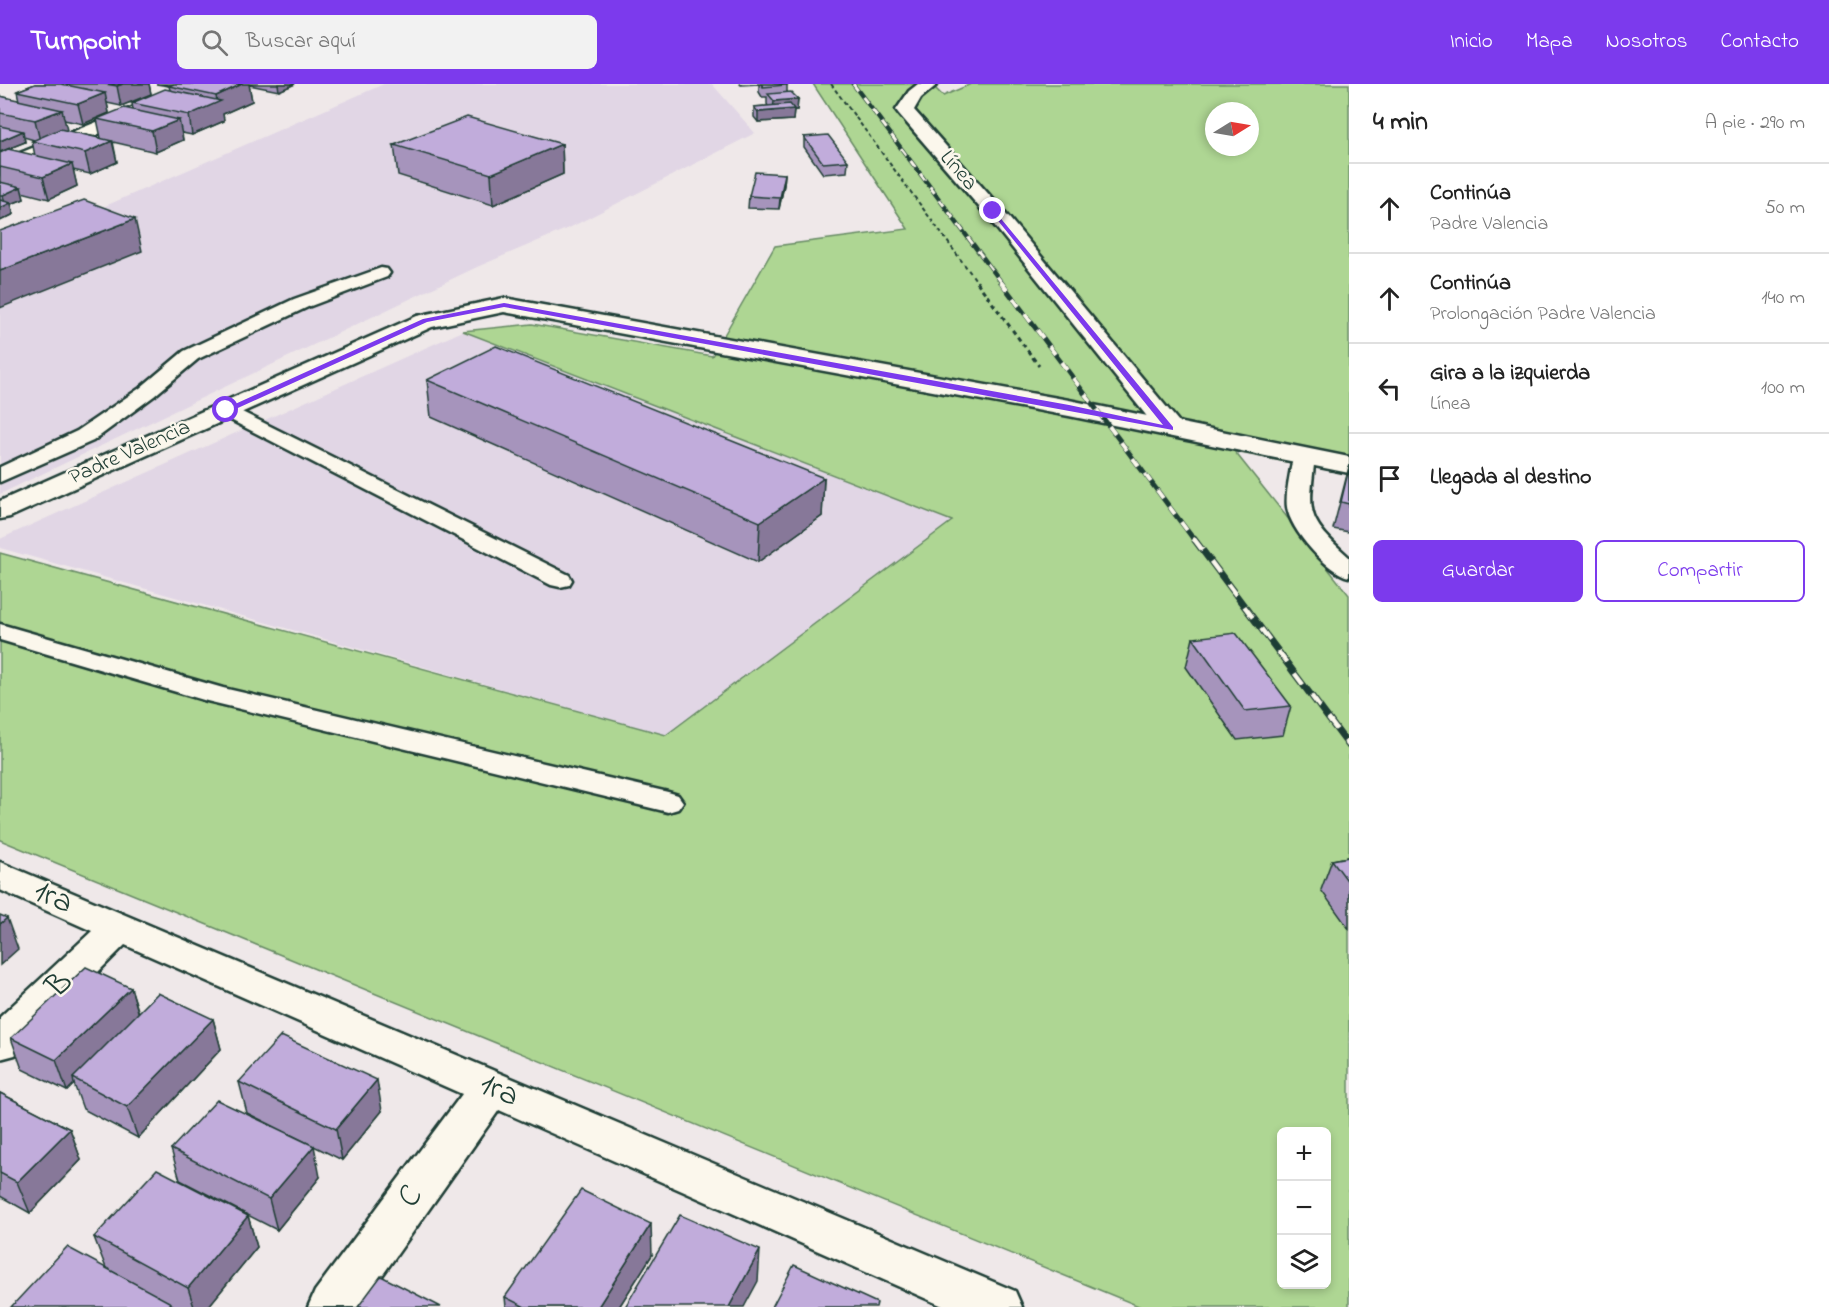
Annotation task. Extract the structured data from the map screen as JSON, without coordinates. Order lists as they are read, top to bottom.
{
  "streets": {
    "street": [
      "Línea",
      "Padre Valencia",
      "1ra",
      "B",
      "C"
    ]
  },
  "crossings": [
    ["Línea", "Padre Valencia"],
    ["1ra", "B"],
    ["1ra", "C"]
  ],
  "north": "right",
  "page": {
    "header": "Turnpoint",
    "search": "Buscar aquí",
    "nav": [
      "Inicio",
      "Mapa",
      "Nosotros",
      "Contacto"
    ],
    "heading": ["4 min", "A pie · 290 m"],
    "list": [
      ["Continúa", "Padre Valencia", "50 m"],
      ["Continúa", "Prolongación Padre Valencia", "140 m"],
      ["Gira a la izquierda", "Línea", "100 m"],
      "Llegada al destino"
    ],
    "buttons": ["Guardar", "Compartir"],
    "map_buttons": ["+", "−"]
  }
}
